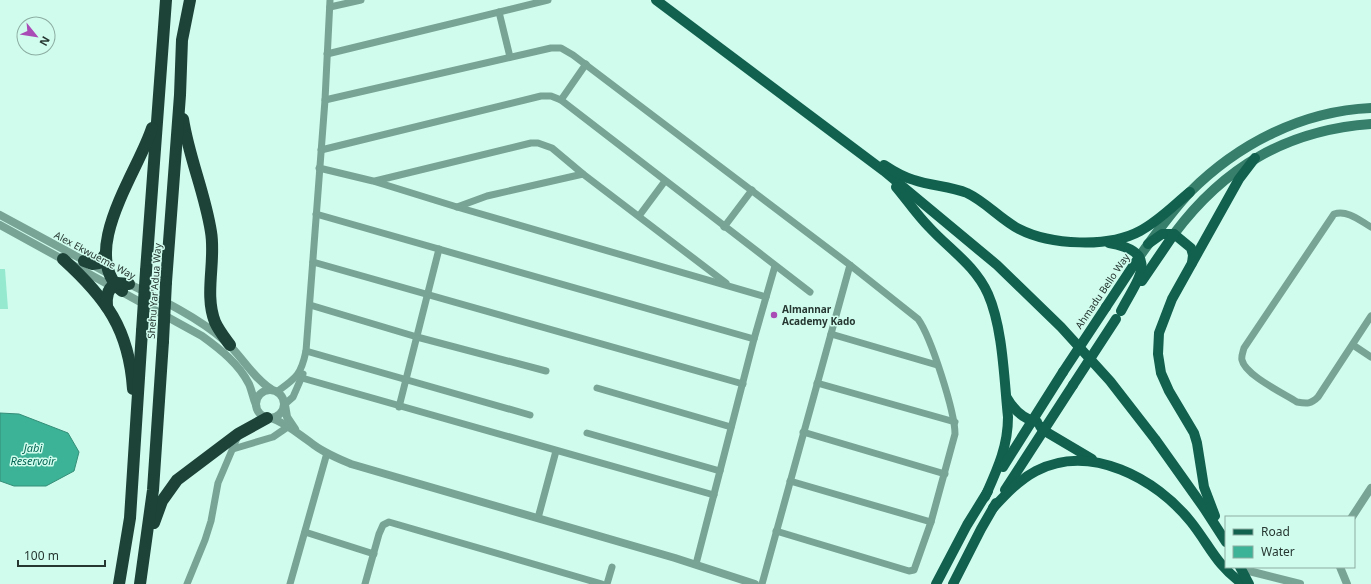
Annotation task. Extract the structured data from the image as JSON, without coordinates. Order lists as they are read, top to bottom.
{
  "streets": {
    "highway": ["Shehu Yar'Adua Way"],
    "main road": ["Ahmadu Bello Way"],
    "street": ["Alex Ekwueme Way"]
  },
  "water": ["Jabi Reservoir"],
  "places": ["Almannar Academy Kado"],
  "legend": ["Road", "Water"],
  "scale_bar": "100 m",
  "north": "bottom right"
}
